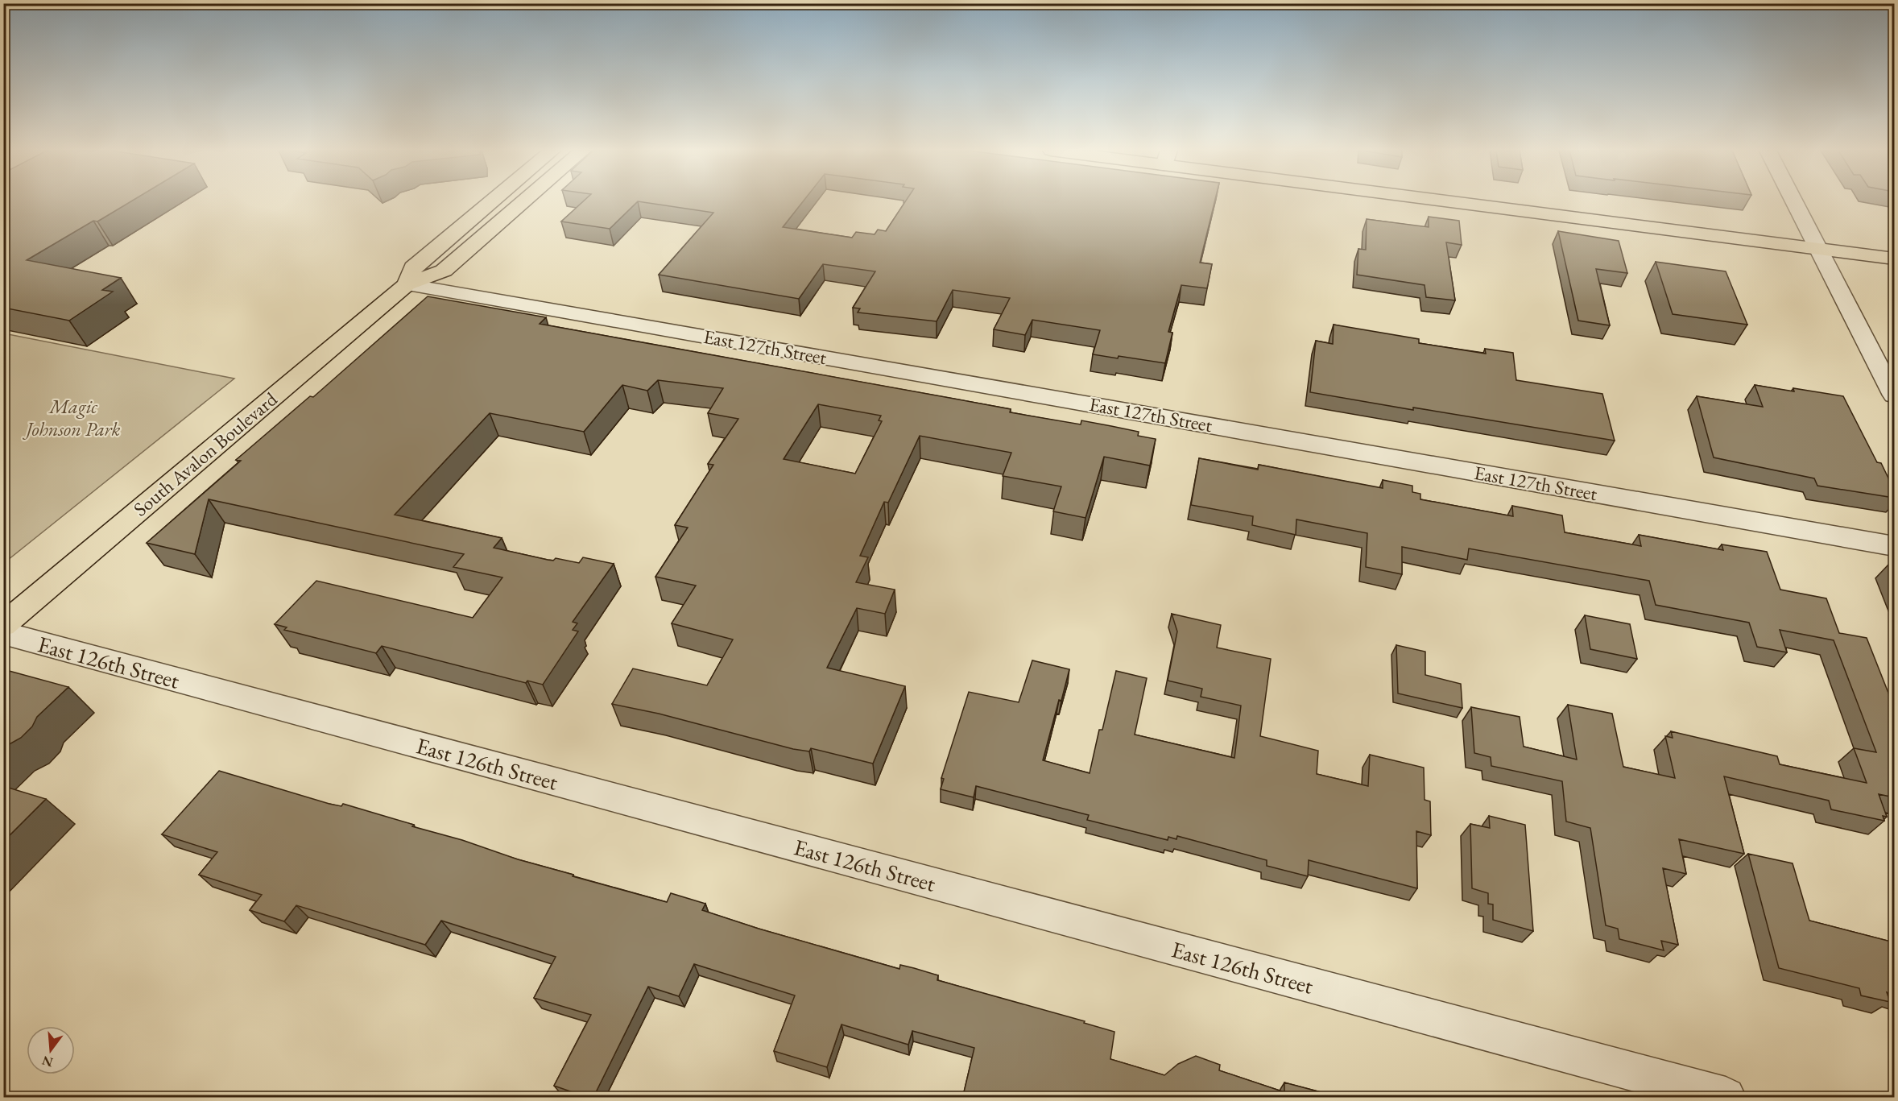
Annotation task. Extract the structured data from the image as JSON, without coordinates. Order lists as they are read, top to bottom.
{
  "streets": {
    "main road": ["South Avalon Boulevard"],
    "street": ["East 127th Street", "East 126th Street"]
  },
  "crossings": [
    ["East 127th Street", "South Avalon Boulevard"]
  ],
  "parks": ["Magic Johnson Park"],
  "north": "bottom"
}
